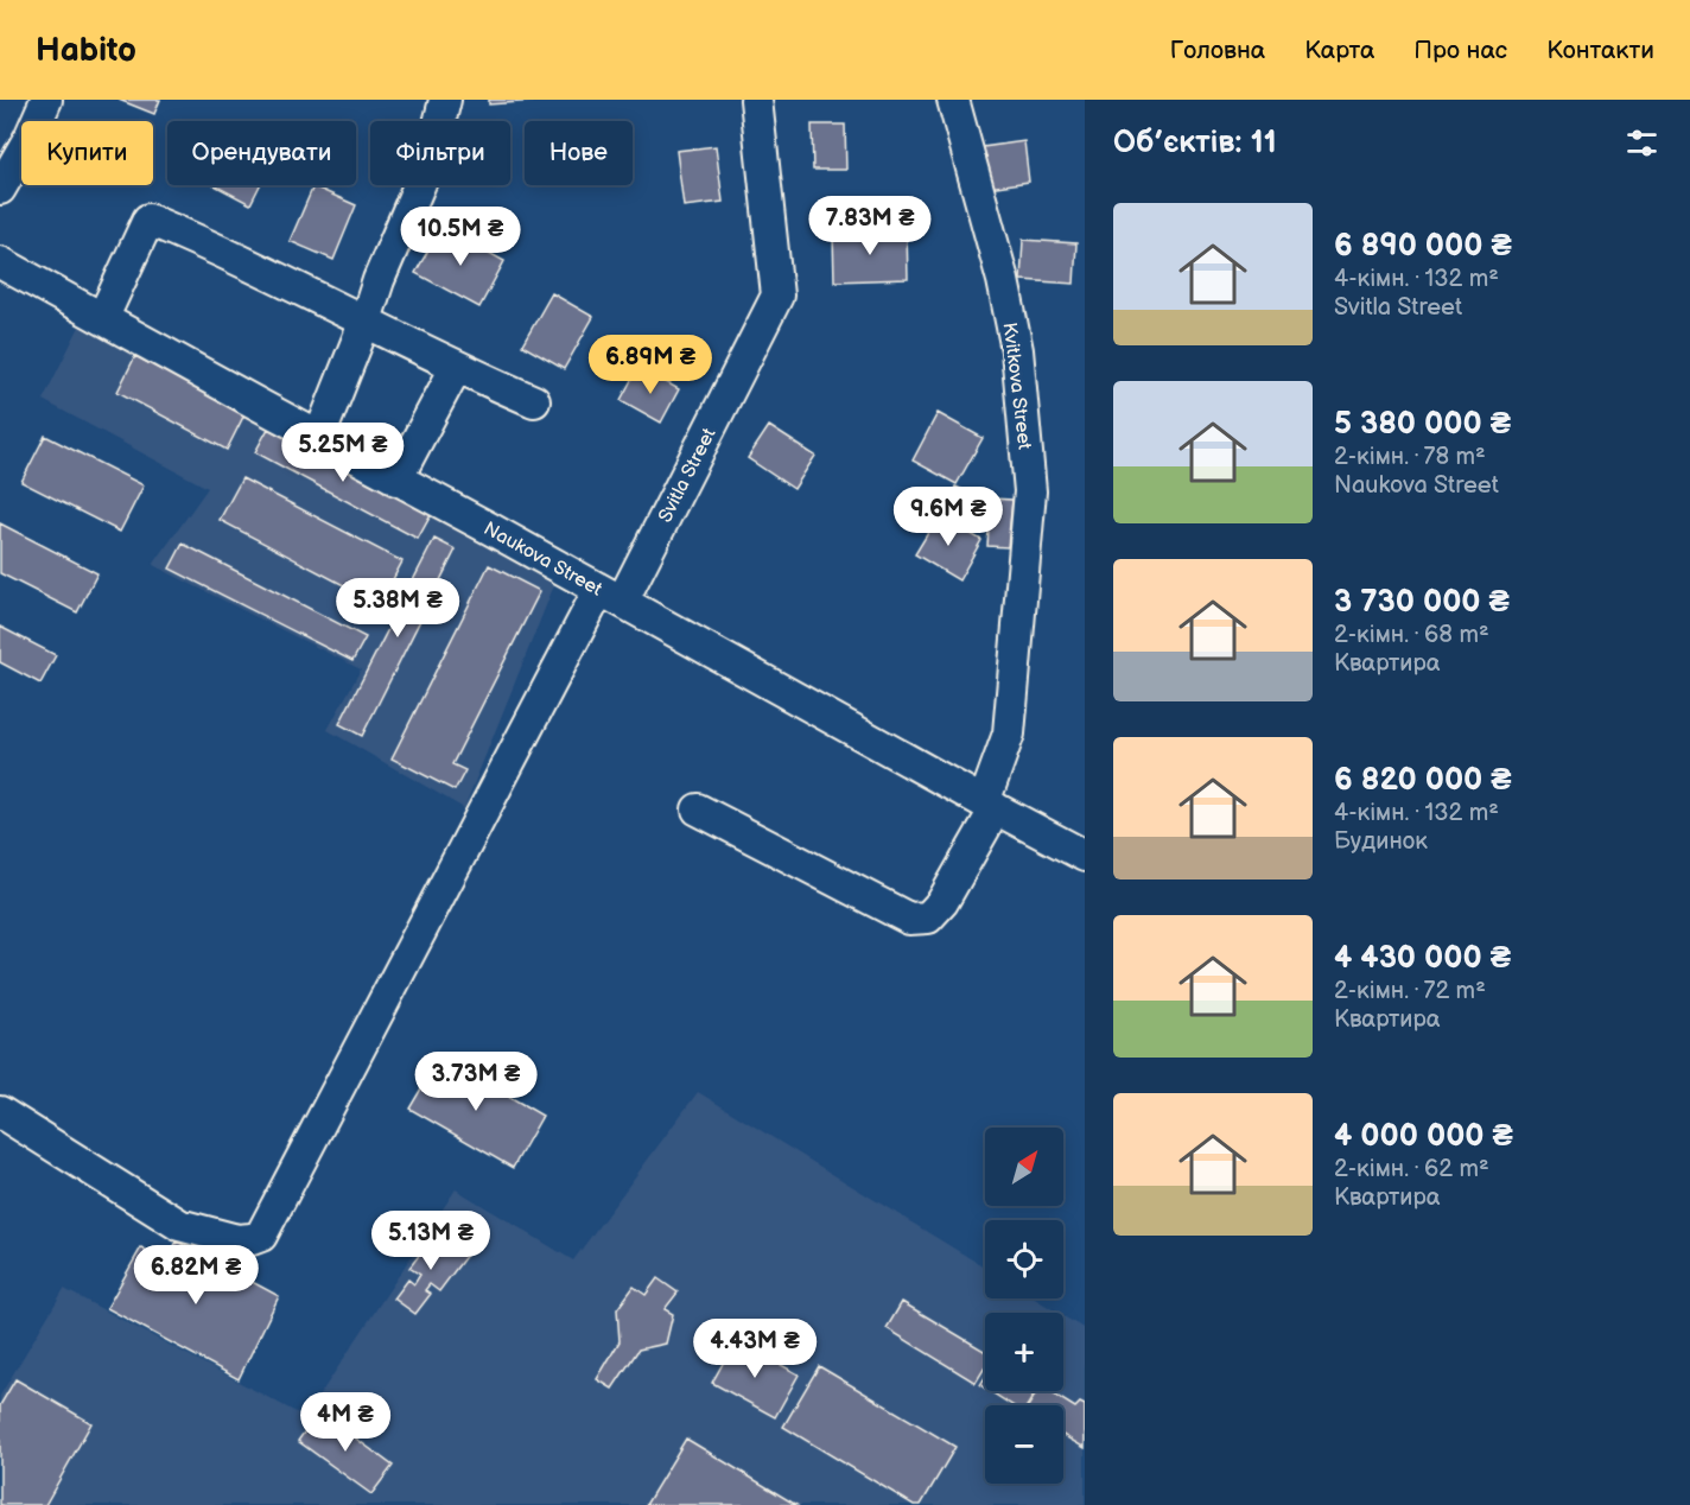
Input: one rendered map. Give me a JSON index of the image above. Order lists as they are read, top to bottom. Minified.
{"streets":{"street":["Kvitkova Street","Svitla Street","Naukova Street"]},"crossings":[["Kvitkova Street","Naukova Street"],["Svitla Street","Naukova Street"]],"north":"top right","page":{"header":"Habito","nav":["Головна","Карта","Про нас","Контакти"],"heading":"Об’єктів: 11","chip":["Купити","Орендувати","Фільтри","Нове"],"list":[{"name":"6 890 000 ₴","note":"4-кімн. · 132 m² · Svitla Street"},{"name":"5 380 000 ₴","note":"2-кімн. · 78 m² · Naukova Street"},{"name":"3 730 000 ₴","note":"2-кімн. · 68 m² · Квартира"},{"name":"6 820 000 ₴","note":"4-кімн. · 132 m² · Будинок"},{"name":"4 430 000 ₴","note":"2-кімн. · 72 m² · Квартира"},{"name":"4 000 000 ₴","note":"2-кімн. · 62 m² · Квартира"}],"price":["7.83M ₴","10.5M ₴","6.89M ₴","5.25M ₴","9.6M ₴","5.38M ₴","3.73M ₴","5.13M ₴","6.82M ₴","4.43M ₴","4M ₴"],"map_buttons":["+","−"]}}
